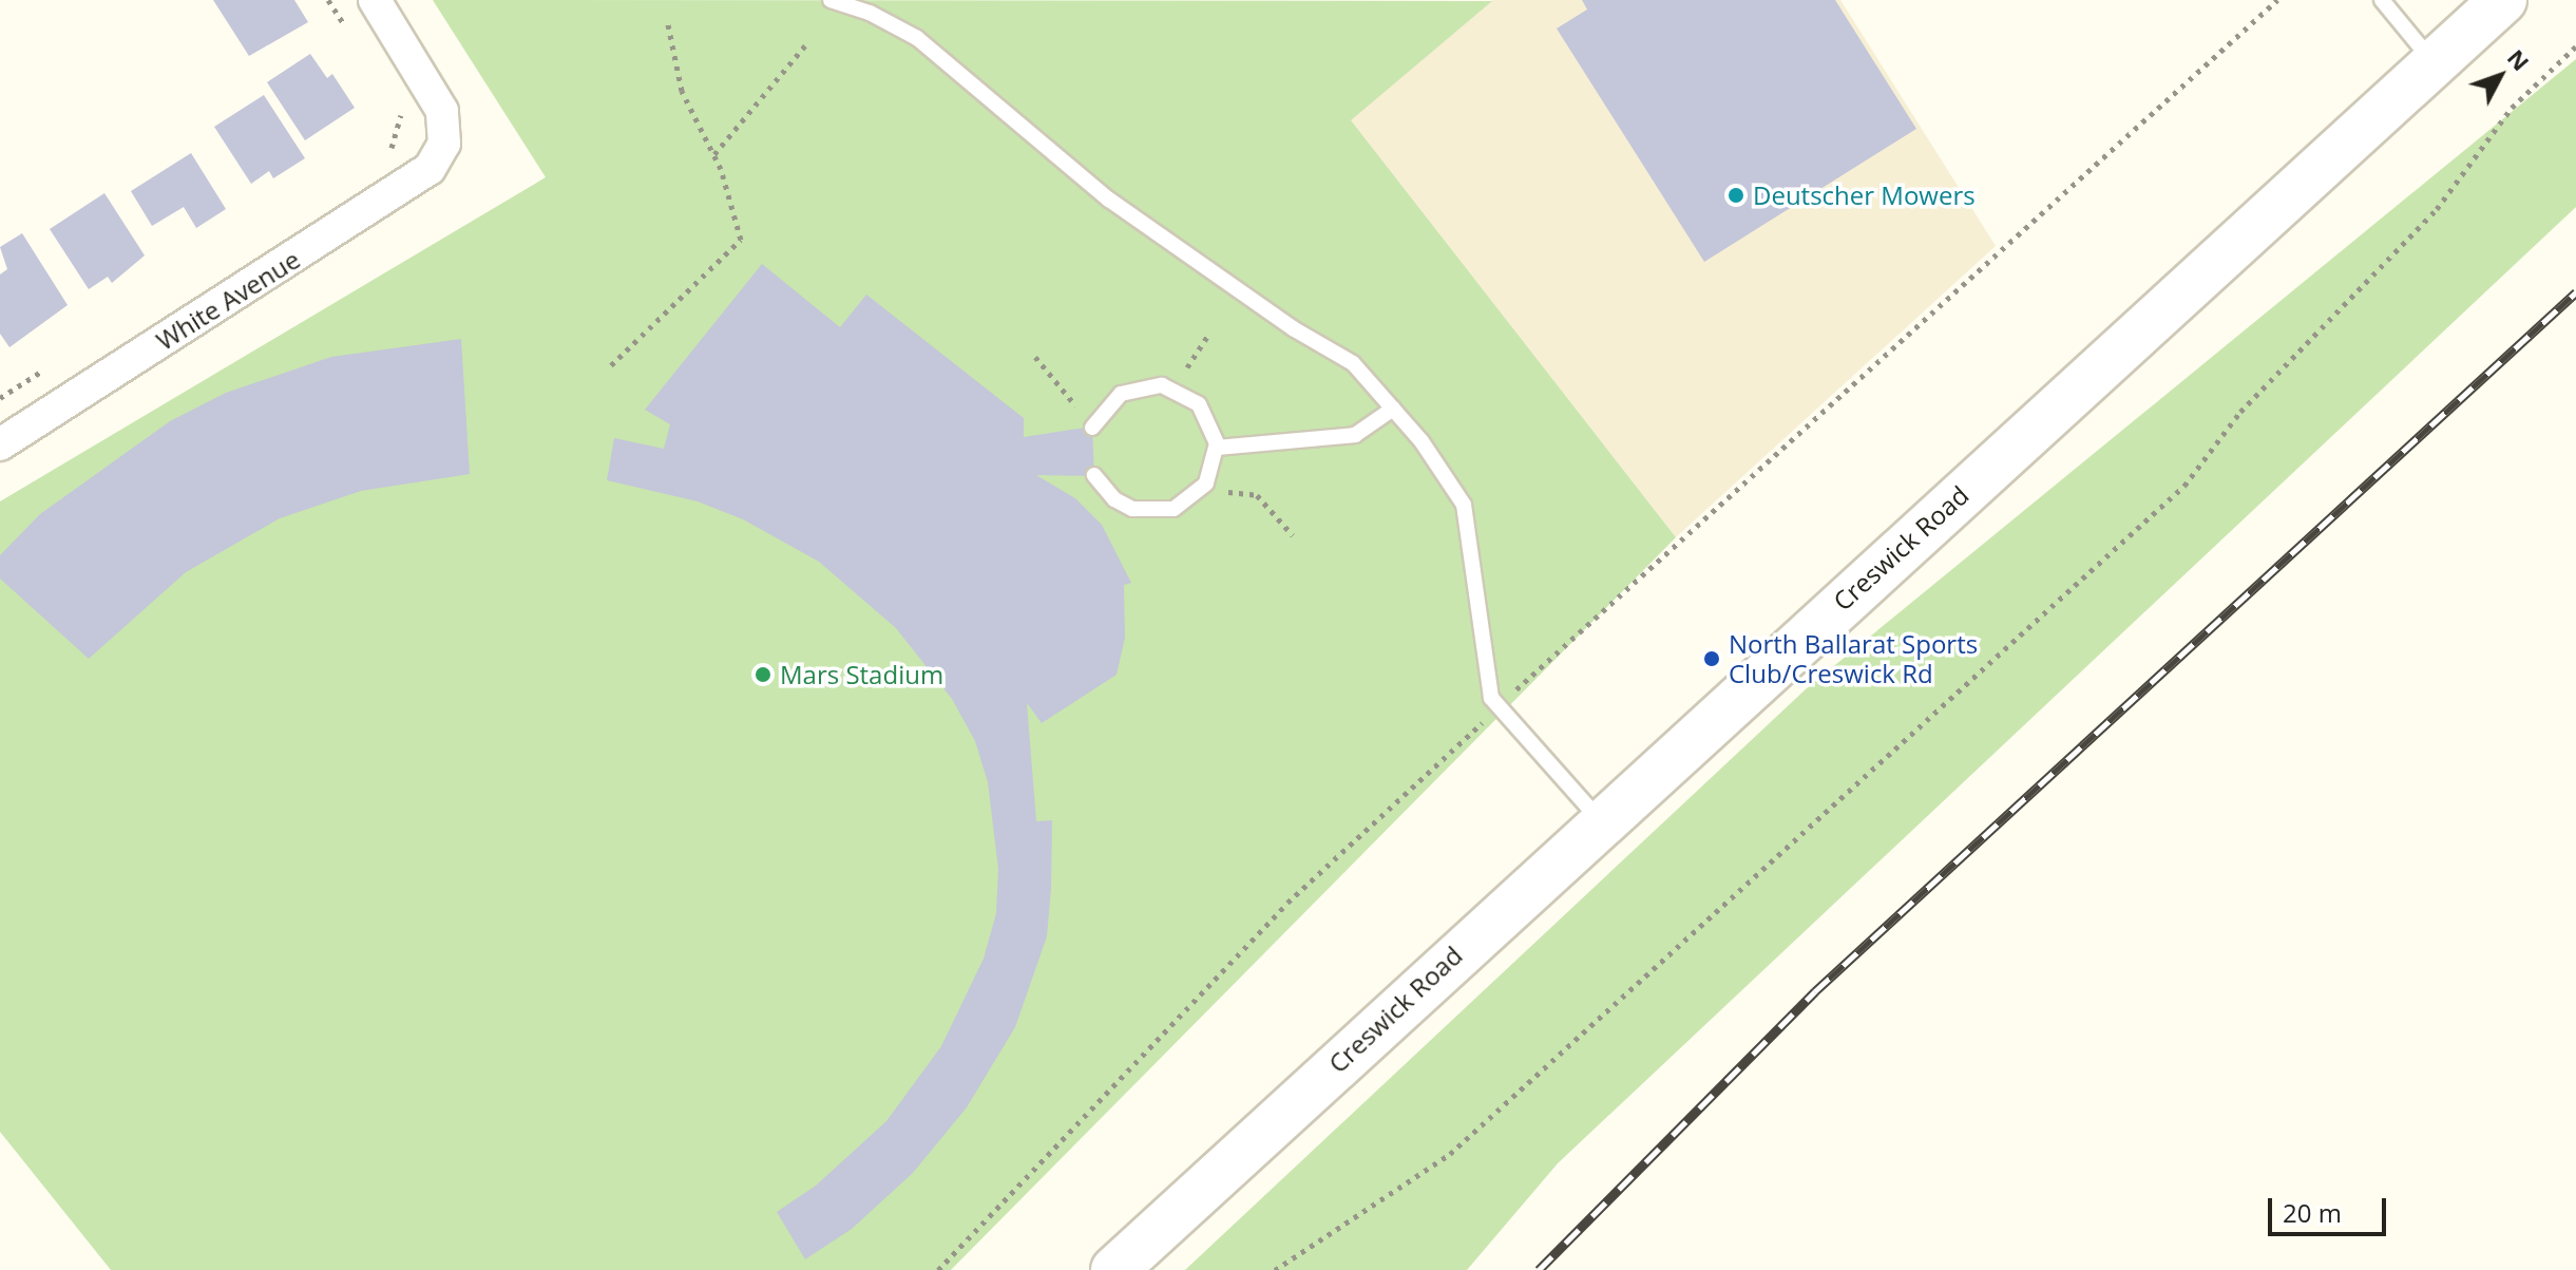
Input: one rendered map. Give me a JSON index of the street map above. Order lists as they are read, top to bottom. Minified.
{"streets":{"highway":["Creswick Road"],"street":["White Avenue"]},"places":["Deutscher Mowers","North Ballarat Sports Club/Creswick Rd","Mars Stadium"],"scale_bar":"20 m","north":"top right"}
